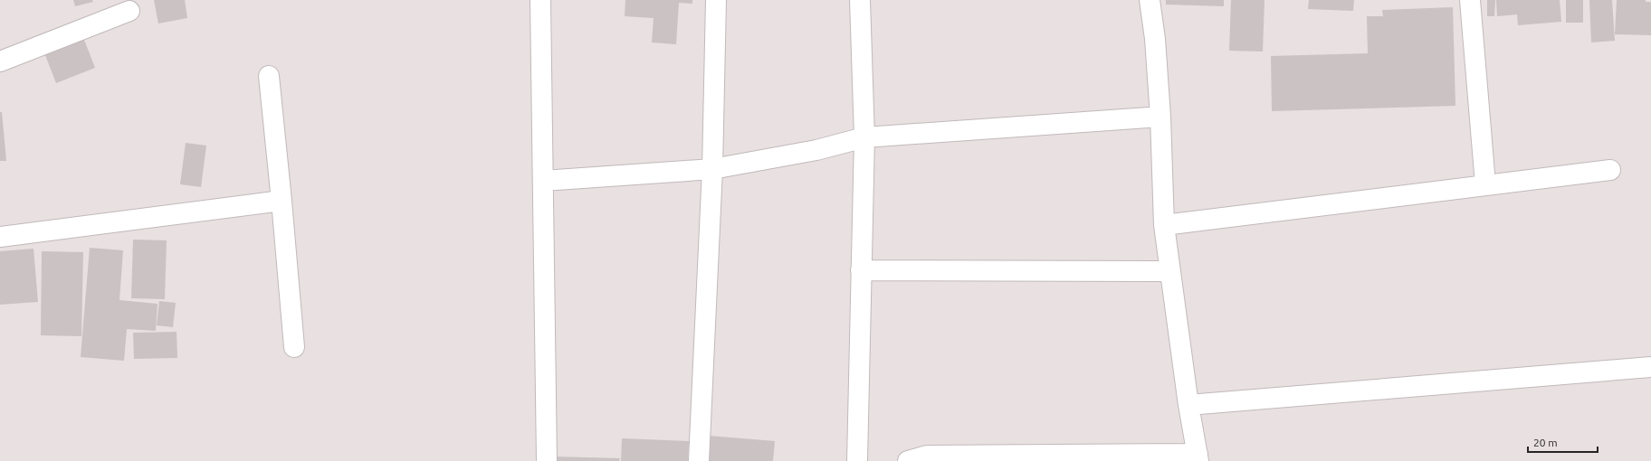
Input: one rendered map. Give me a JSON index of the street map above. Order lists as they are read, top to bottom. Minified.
{"scale_bar":"20 m"}
